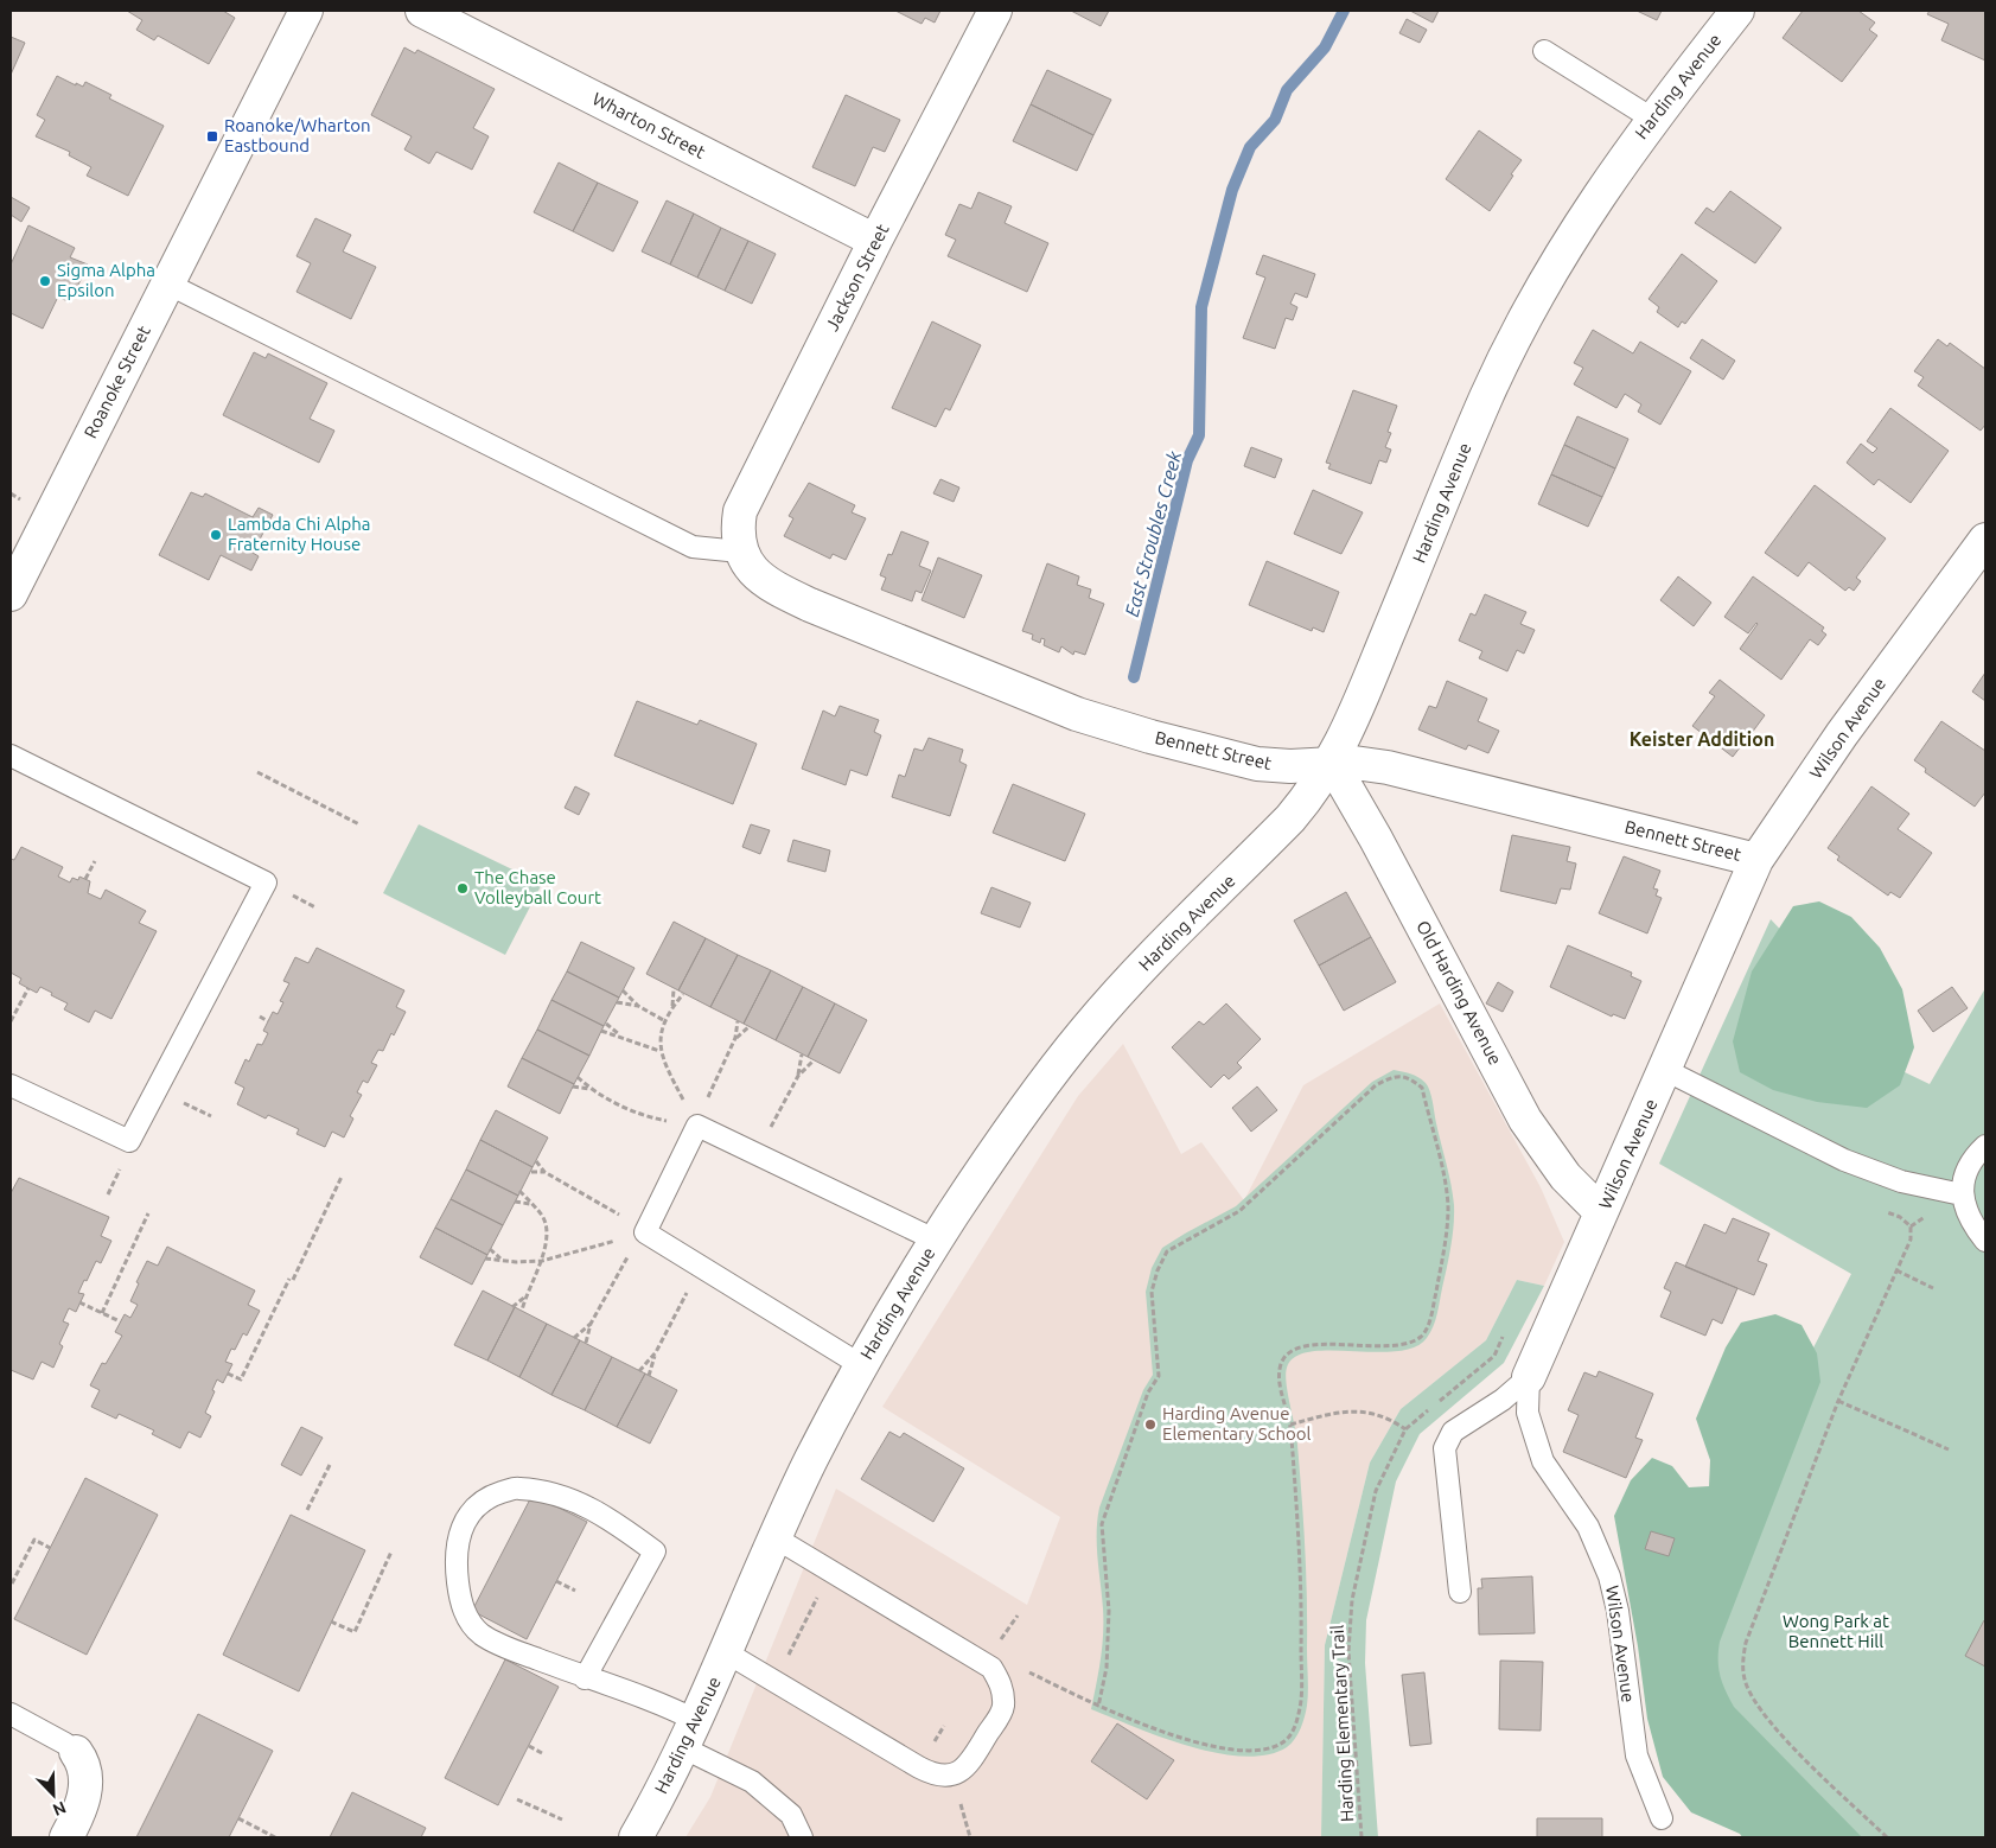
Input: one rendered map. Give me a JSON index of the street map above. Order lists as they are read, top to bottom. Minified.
{"streets":{"street":["Harding Avenue","Wharton Street","Jackson Street","Roanoke Street","Wilson Avenue","Bennett Street","Old Harding Avenue"],"path":["Harding Elementary Trail"]},"crossings":[["Harding Avenue","Bennett Street"],["Harding Avenue","Old Harding Avenue"],["Wharton Street","Jackson Street"],["Jackson Street","Bennett Street"],["Wilson Avenue","Bennett Street"],["Wilson Avenue","Old Harding Avenue"],["Bennett Street","Old Harding Avenue"]],"districts":["Keister Addition"],"water":["East Stroubles Creek"],"parks":["Wong Park at Bennett Hill"],"places":{"transit":["Roanoke/Wharton Eastbound"],"other":["Sigma Alpha Epsilon","Lambda Chi Alpha Fraternity House","The Chase Volleyball Court","Harding Avenue Elementary School"]},"north":"bottom right"}
